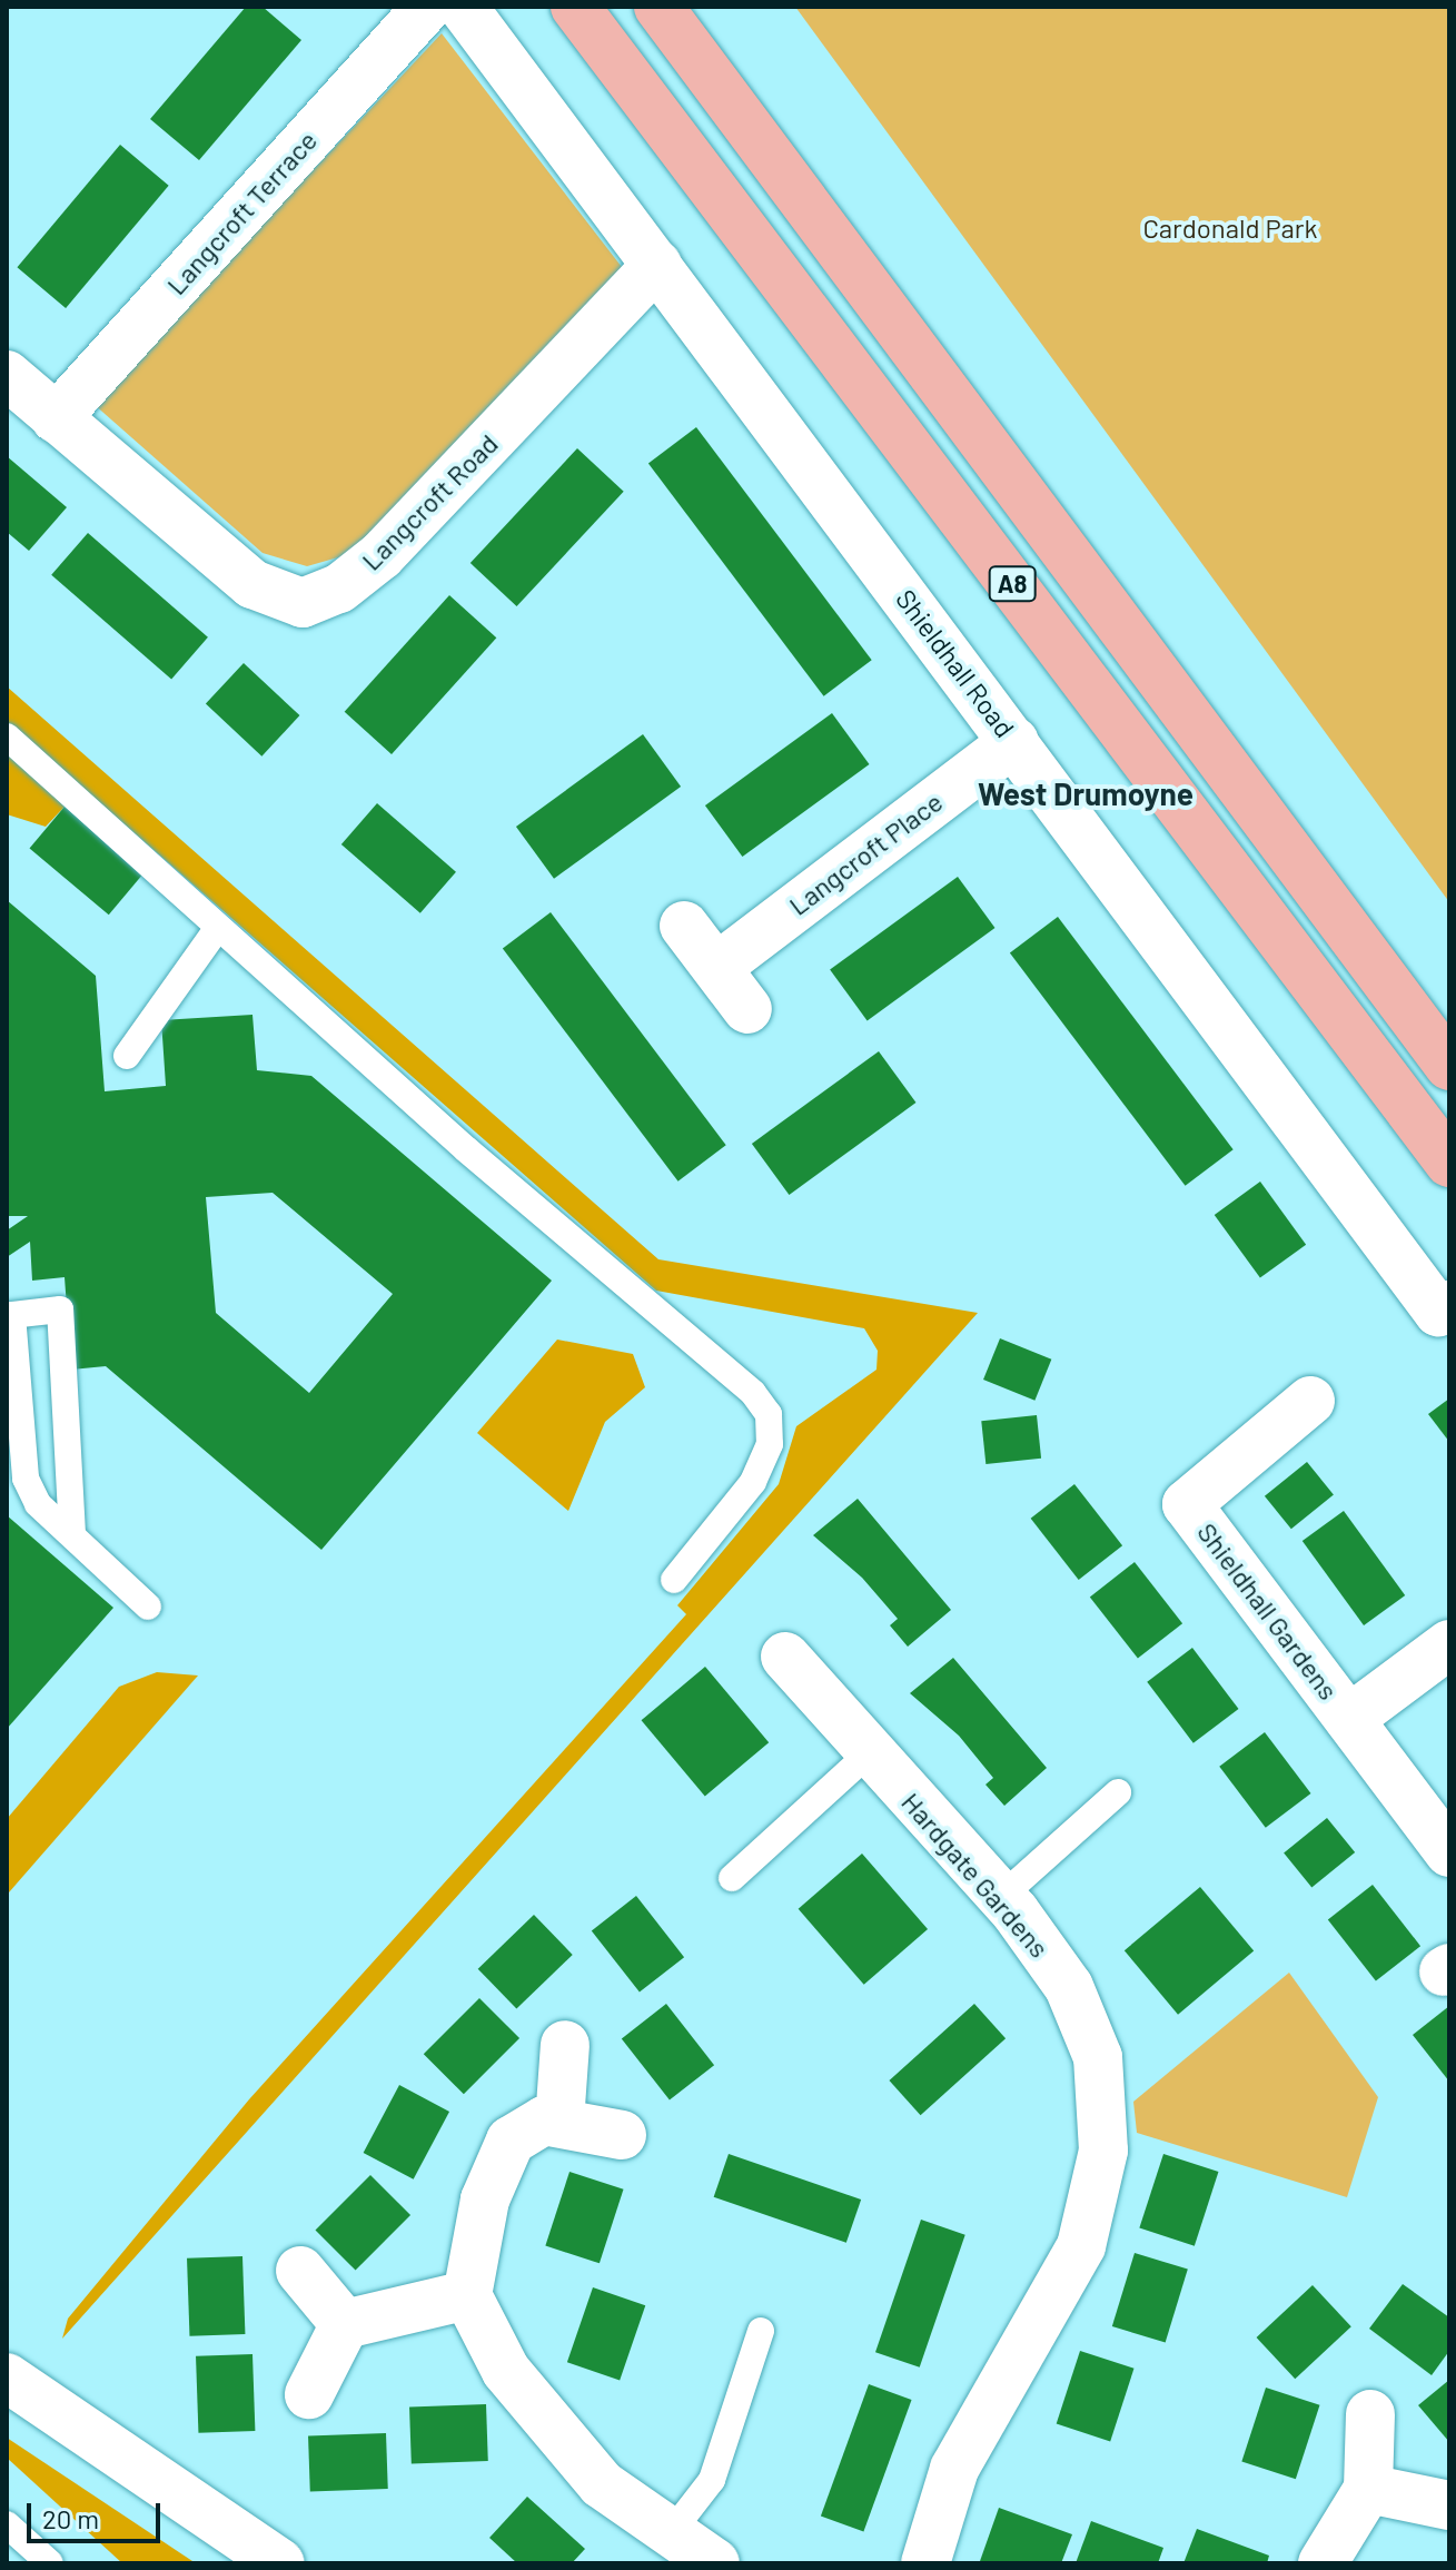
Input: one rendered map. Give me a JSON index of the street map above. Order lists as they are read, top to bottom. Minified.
{"streets":{"main road":["A8"],"street":["Langcroft Terrace","Langcroft Road","Shieldhall Road","Langcroft Place","Shieldhall Gardens","Hardgate Gardens"]},"crossings":[["Langcroft Terrace","Langcroft Road"],["Langcroft Road","Shieldhall Road"],["Shieldhall Road","Langcroft Place"]],"districts":["West Drumoyne"],"parks":["Cardonald Park"],"scale_bar":"20 m"}
